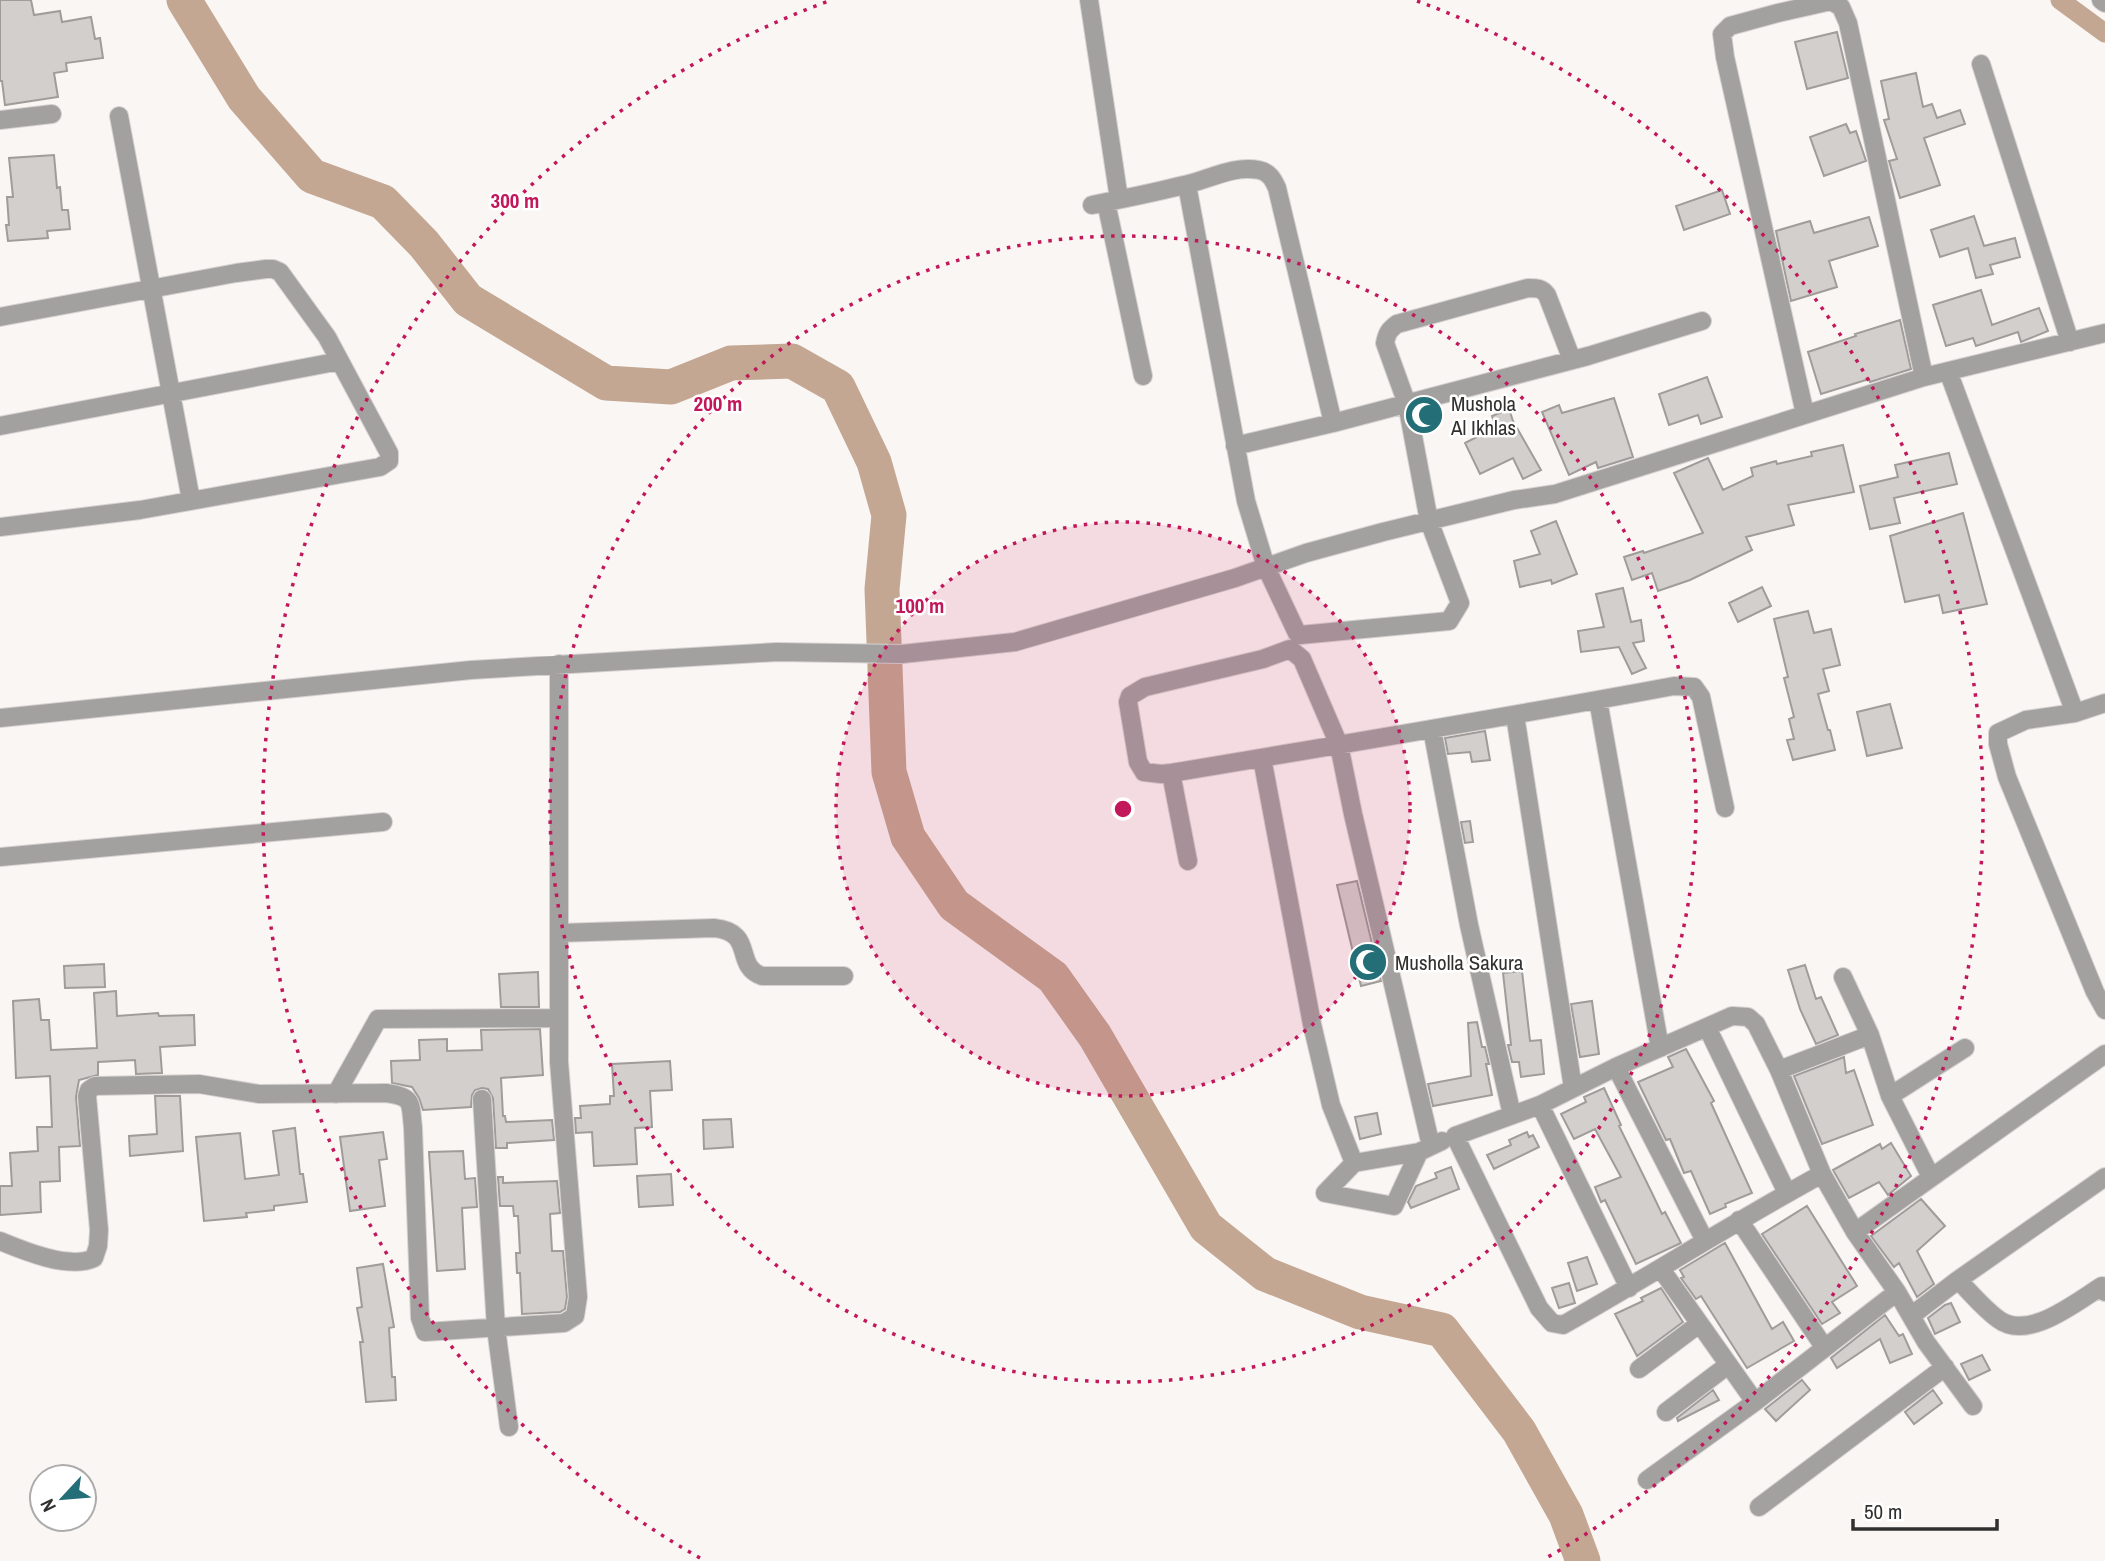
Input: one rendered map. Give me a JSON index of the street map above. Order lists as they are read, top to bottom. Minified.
{"places":{"mosque":["Mushola Al Ikhlas","Musholla Sakura"]},"scale_bar":"50 m","north":"bottom left","rings":["300 m","200 m","100 m"]}
